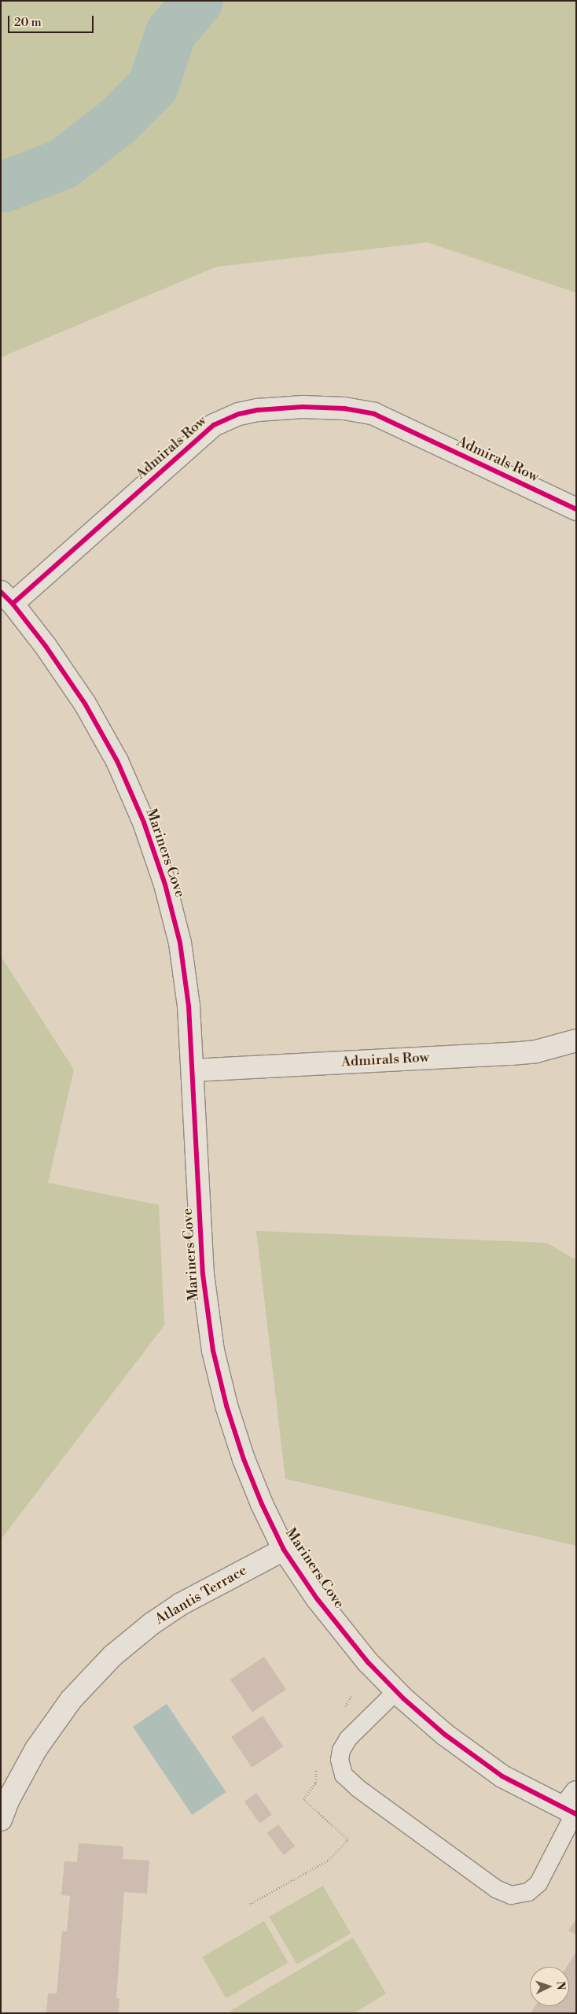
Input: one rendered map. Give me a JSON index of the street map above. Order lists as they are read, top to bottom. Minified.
{"streets":{"street":["Admirals Row","Mariners Cove","Atlantis Terrace"]},"crossings":[["Admirals Row","Mariners Cove"],["Mariners Cove","Atlantis Terrace"]],"scale_bar":"20 m","north":"right"}
